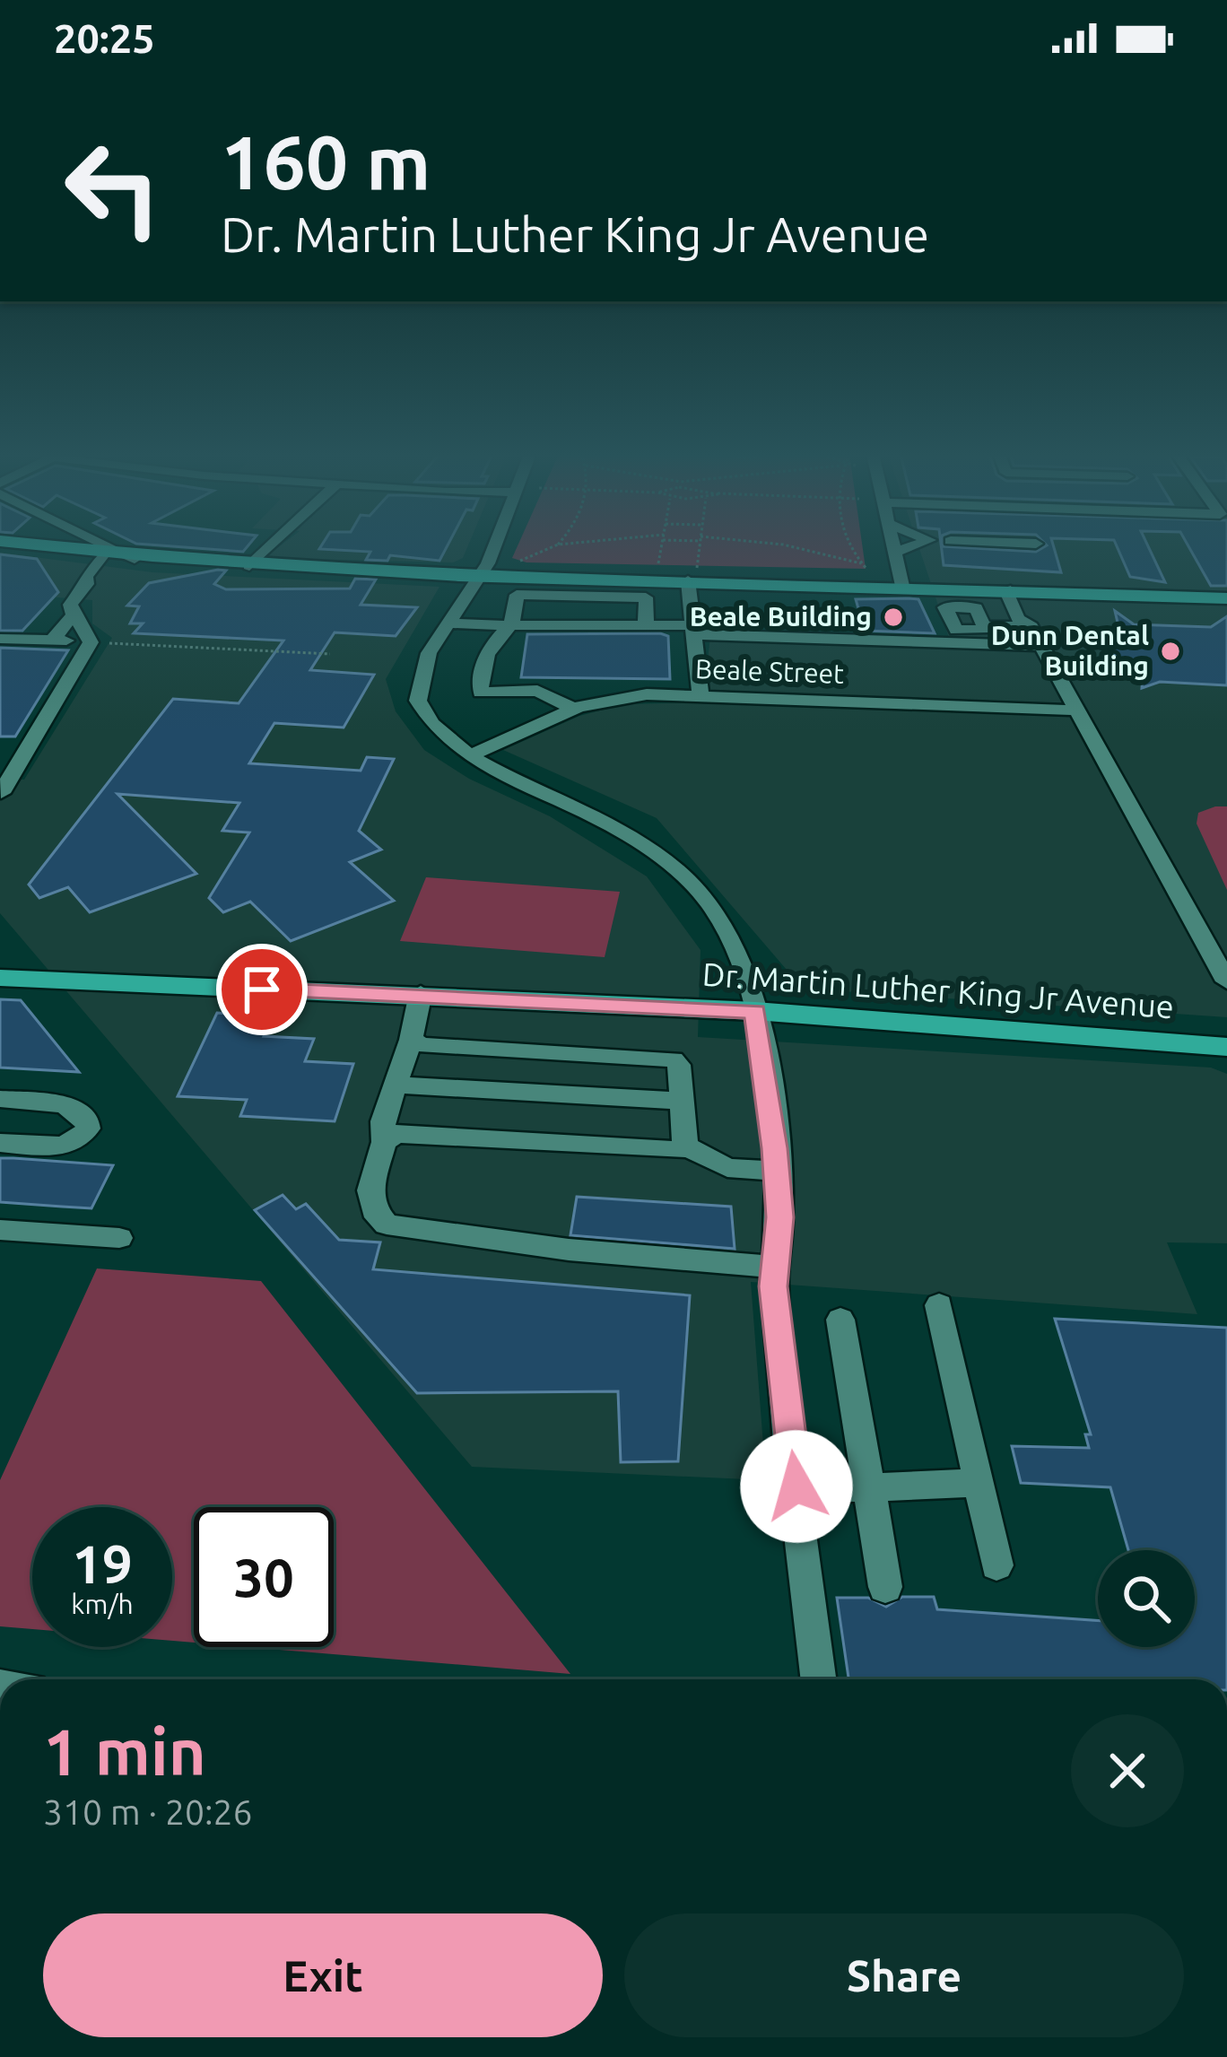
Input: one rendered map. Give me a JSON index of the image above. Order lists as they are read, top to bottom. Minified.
{"streets":{"main road":["Dr. Martin Luther King Jr Avenue"],"street":["Beale Street"]},"places":["Beale Building","Dunn Dental Building"],"page":{"status":"20:25","turn":["160 m","Dr. Martin Luther King Jr Avenue"],"speed":"19 km/h","limit":"30","heading":["1 min","310 m · 20:26"],"buttons":["Exit","Share"]}}
